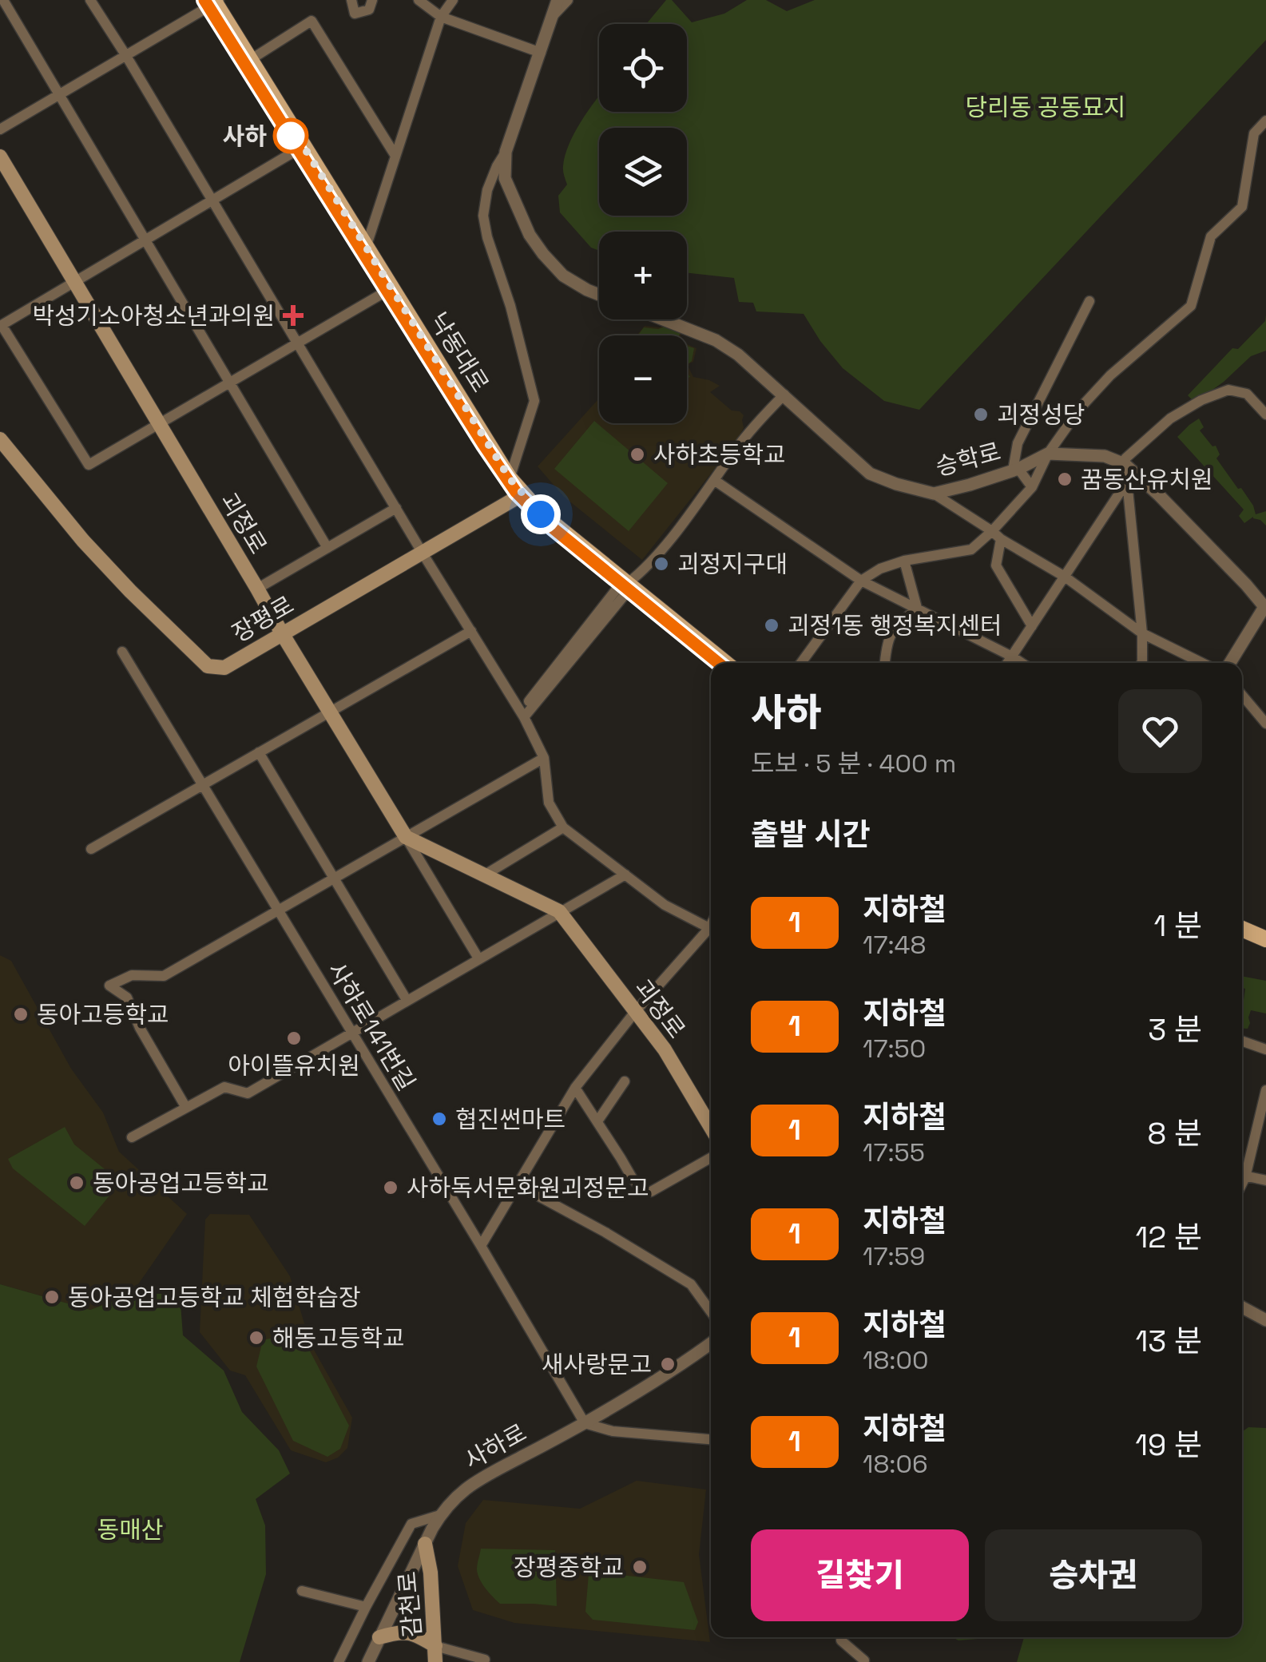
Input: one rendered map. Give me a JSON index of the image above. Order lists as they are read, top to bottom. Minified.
{"streets":{"main road":["낙동대로","괴정로","장평로","감천로"],"street":["승학로","사하로141번길","사하로"]},"crossings":[["낙동대로","장평로"],["괴정로","장평로"],["사하로141번길","사하로"],["사하로","감천로"]],"parks":["당리동 공동묘지","동매산"],"places":{"other":["사하","괴정성당","사하초등학교","꿈동산유치원","괴정지구대","괴정1동 행정복지센터","동아고등학교","아이뜰유치원","협진썬마트","동아공업고등학교","사하독서문화원괴정문고","동아공업고등학교 체험학습장","해동고등학교","새사랑문고","장평중학교"],"health":["박성기소아청소년과의원"]},"lines":["metro line 1"],"page":{"map_buttons":["+","−"],"heading":[["사하","도보 · 5 분 · 400 m"],"출발 시간"],"list":[{"mark":"1","name":"지하철","note":"17:48","value":"1 분"},{"mark":"1","name":"지하철","note":"17:50","value":"3 분"},{"mark":"1","name":"지하철","note":"17:55","value":"8 분"},{"mark":"1","name":"지하철","note":"17:59","value":"12 분"},{"mark":"1","name":"지하철","note":"18:00","value":"13 분"},{"mark":"1","name":"지하철","note":"18:06","value":"19 분"}],"buttons":["길찾기","승차권"]}}
